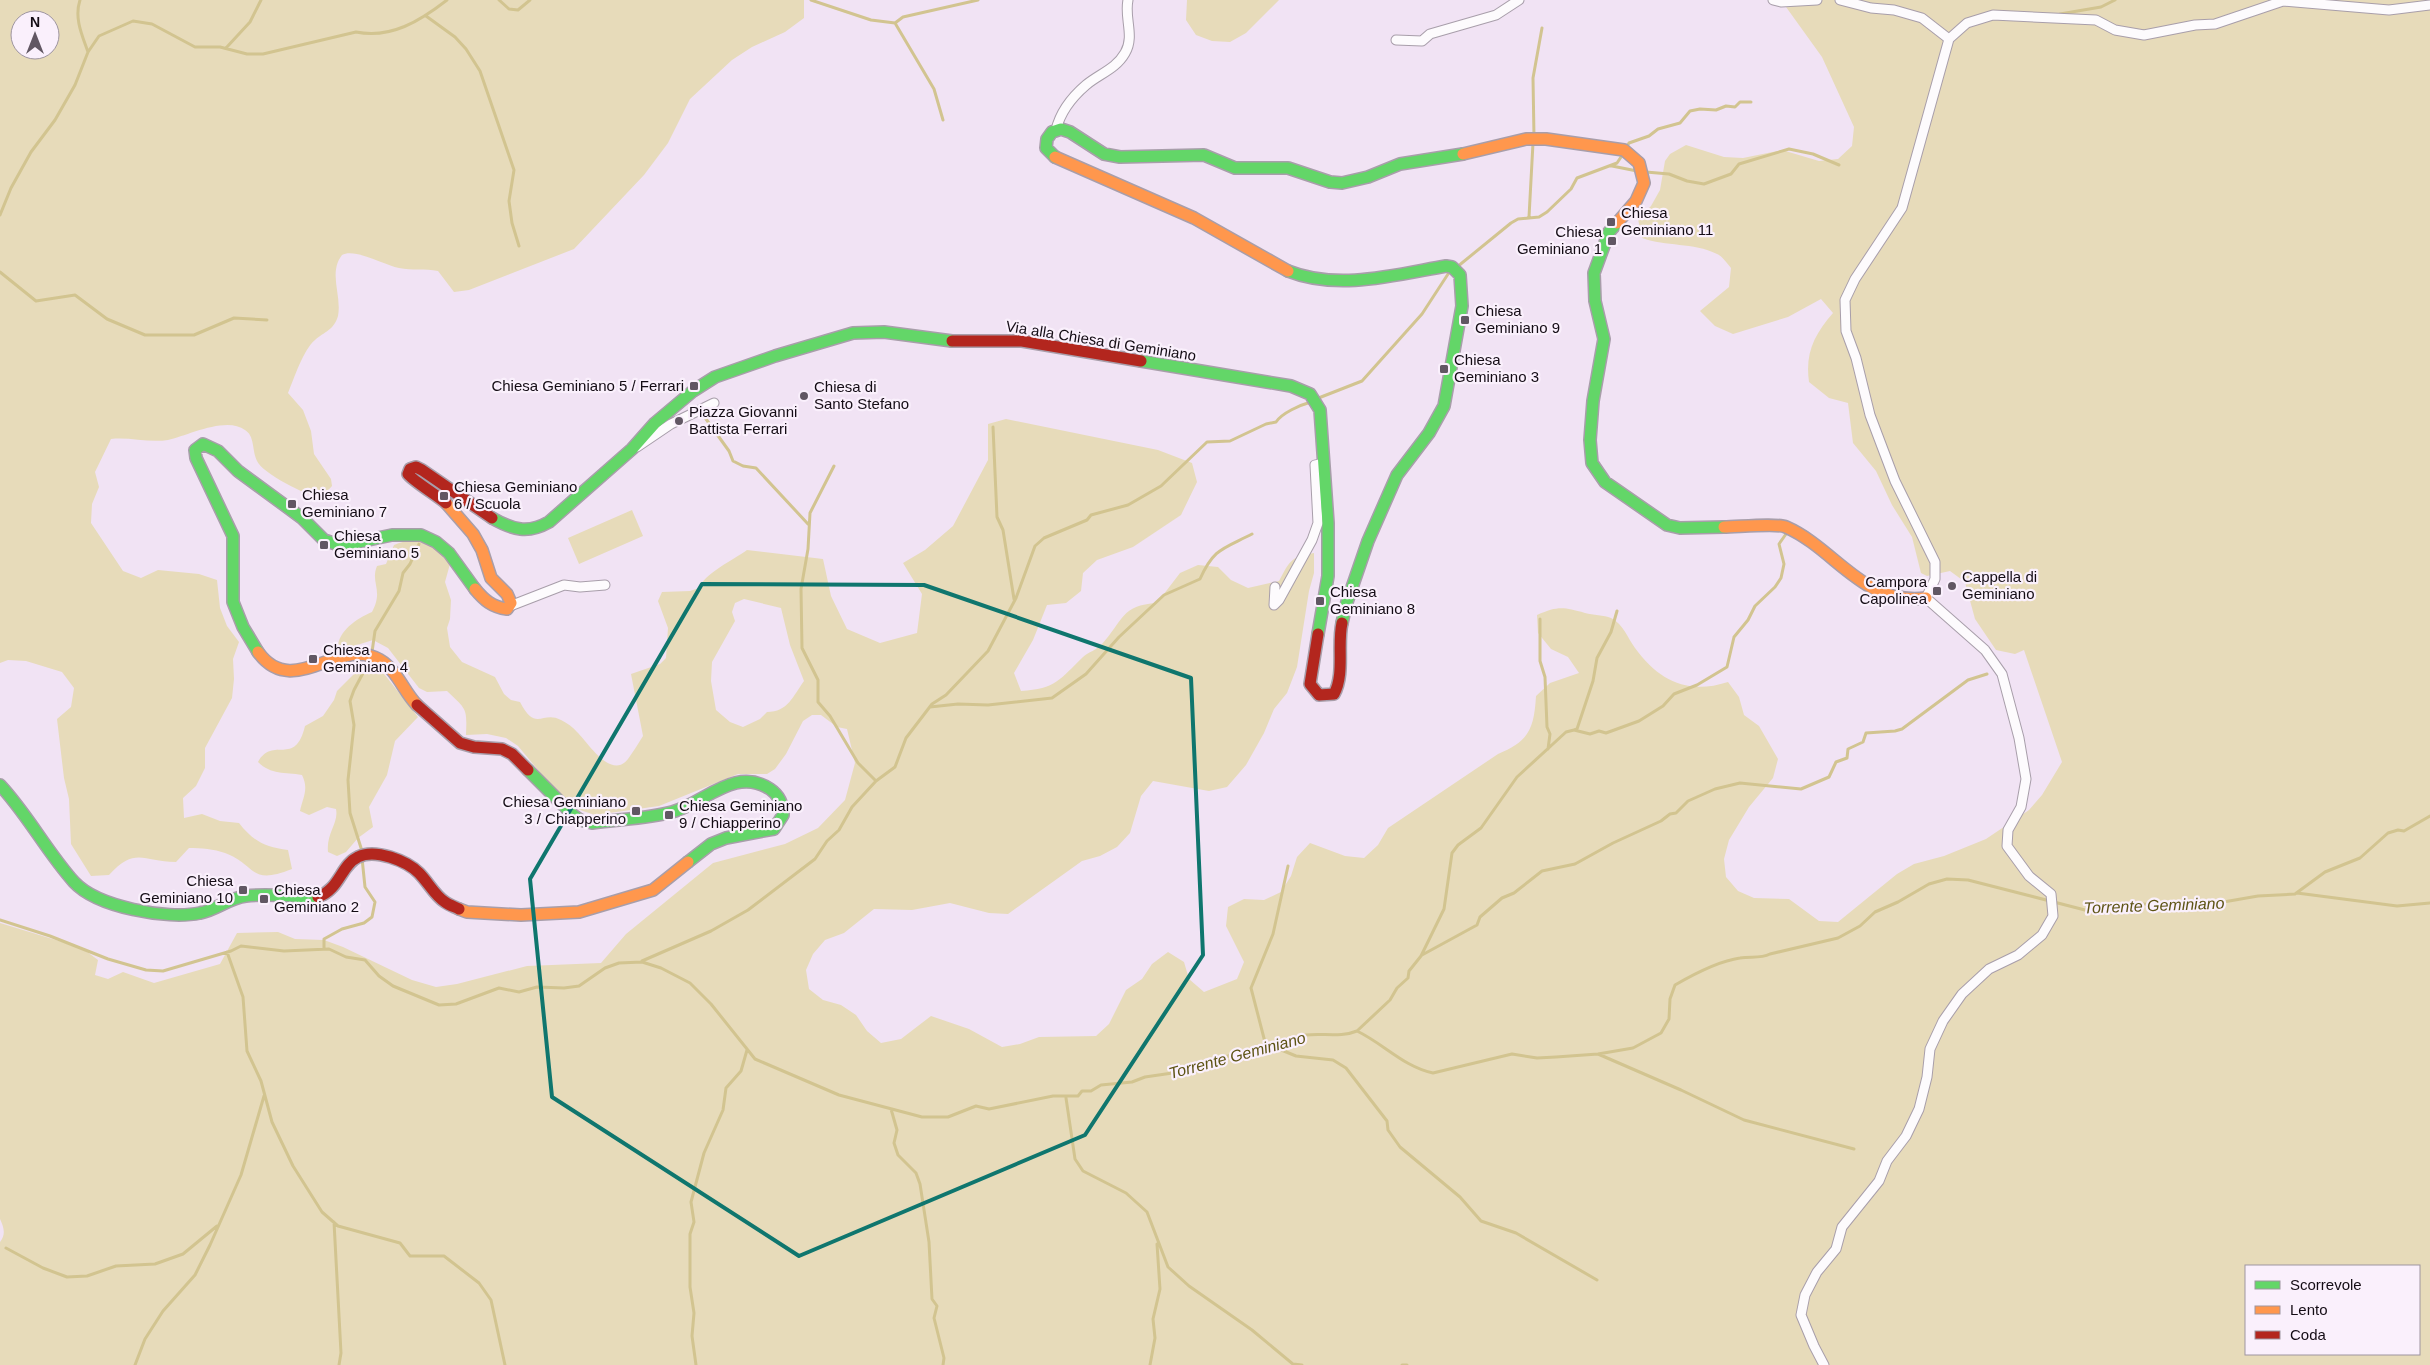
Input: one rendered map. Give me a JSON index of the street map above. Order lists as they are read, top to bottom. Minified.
{"streets":{"street":["Via alla Chiesa di Geminiano"]},"water":["Torrente Geminiano"],"places":{"transit":["Chiesa Geminiano 11","Chiesa Geminiano 1","Chiesa Geminiano 9","Chiesa Geminiano 3","Chiesa Geminiano 5 / Ferrari","Chiesa Geminiano 6 / Scuola","Chiesa Geminiano 7","Chiesa Geminiano 5","Campora Capolinea","Chiesa Geminiano 8","Chiesa Geminiano 4","Chiesa Geminiano 3 / Chiapperino","Chiesa Geminiano 9 / Chiapperino","Chiesa Geminiano 10","Chiesa Geminiano 2"],"other":["Chiesa di Santo Stefano","Piazza Giovanni Battista Ferrari","Cappella di Geminiano"]},"legend":["Scorrevole","Lento","Coda"],"north":"top"}
